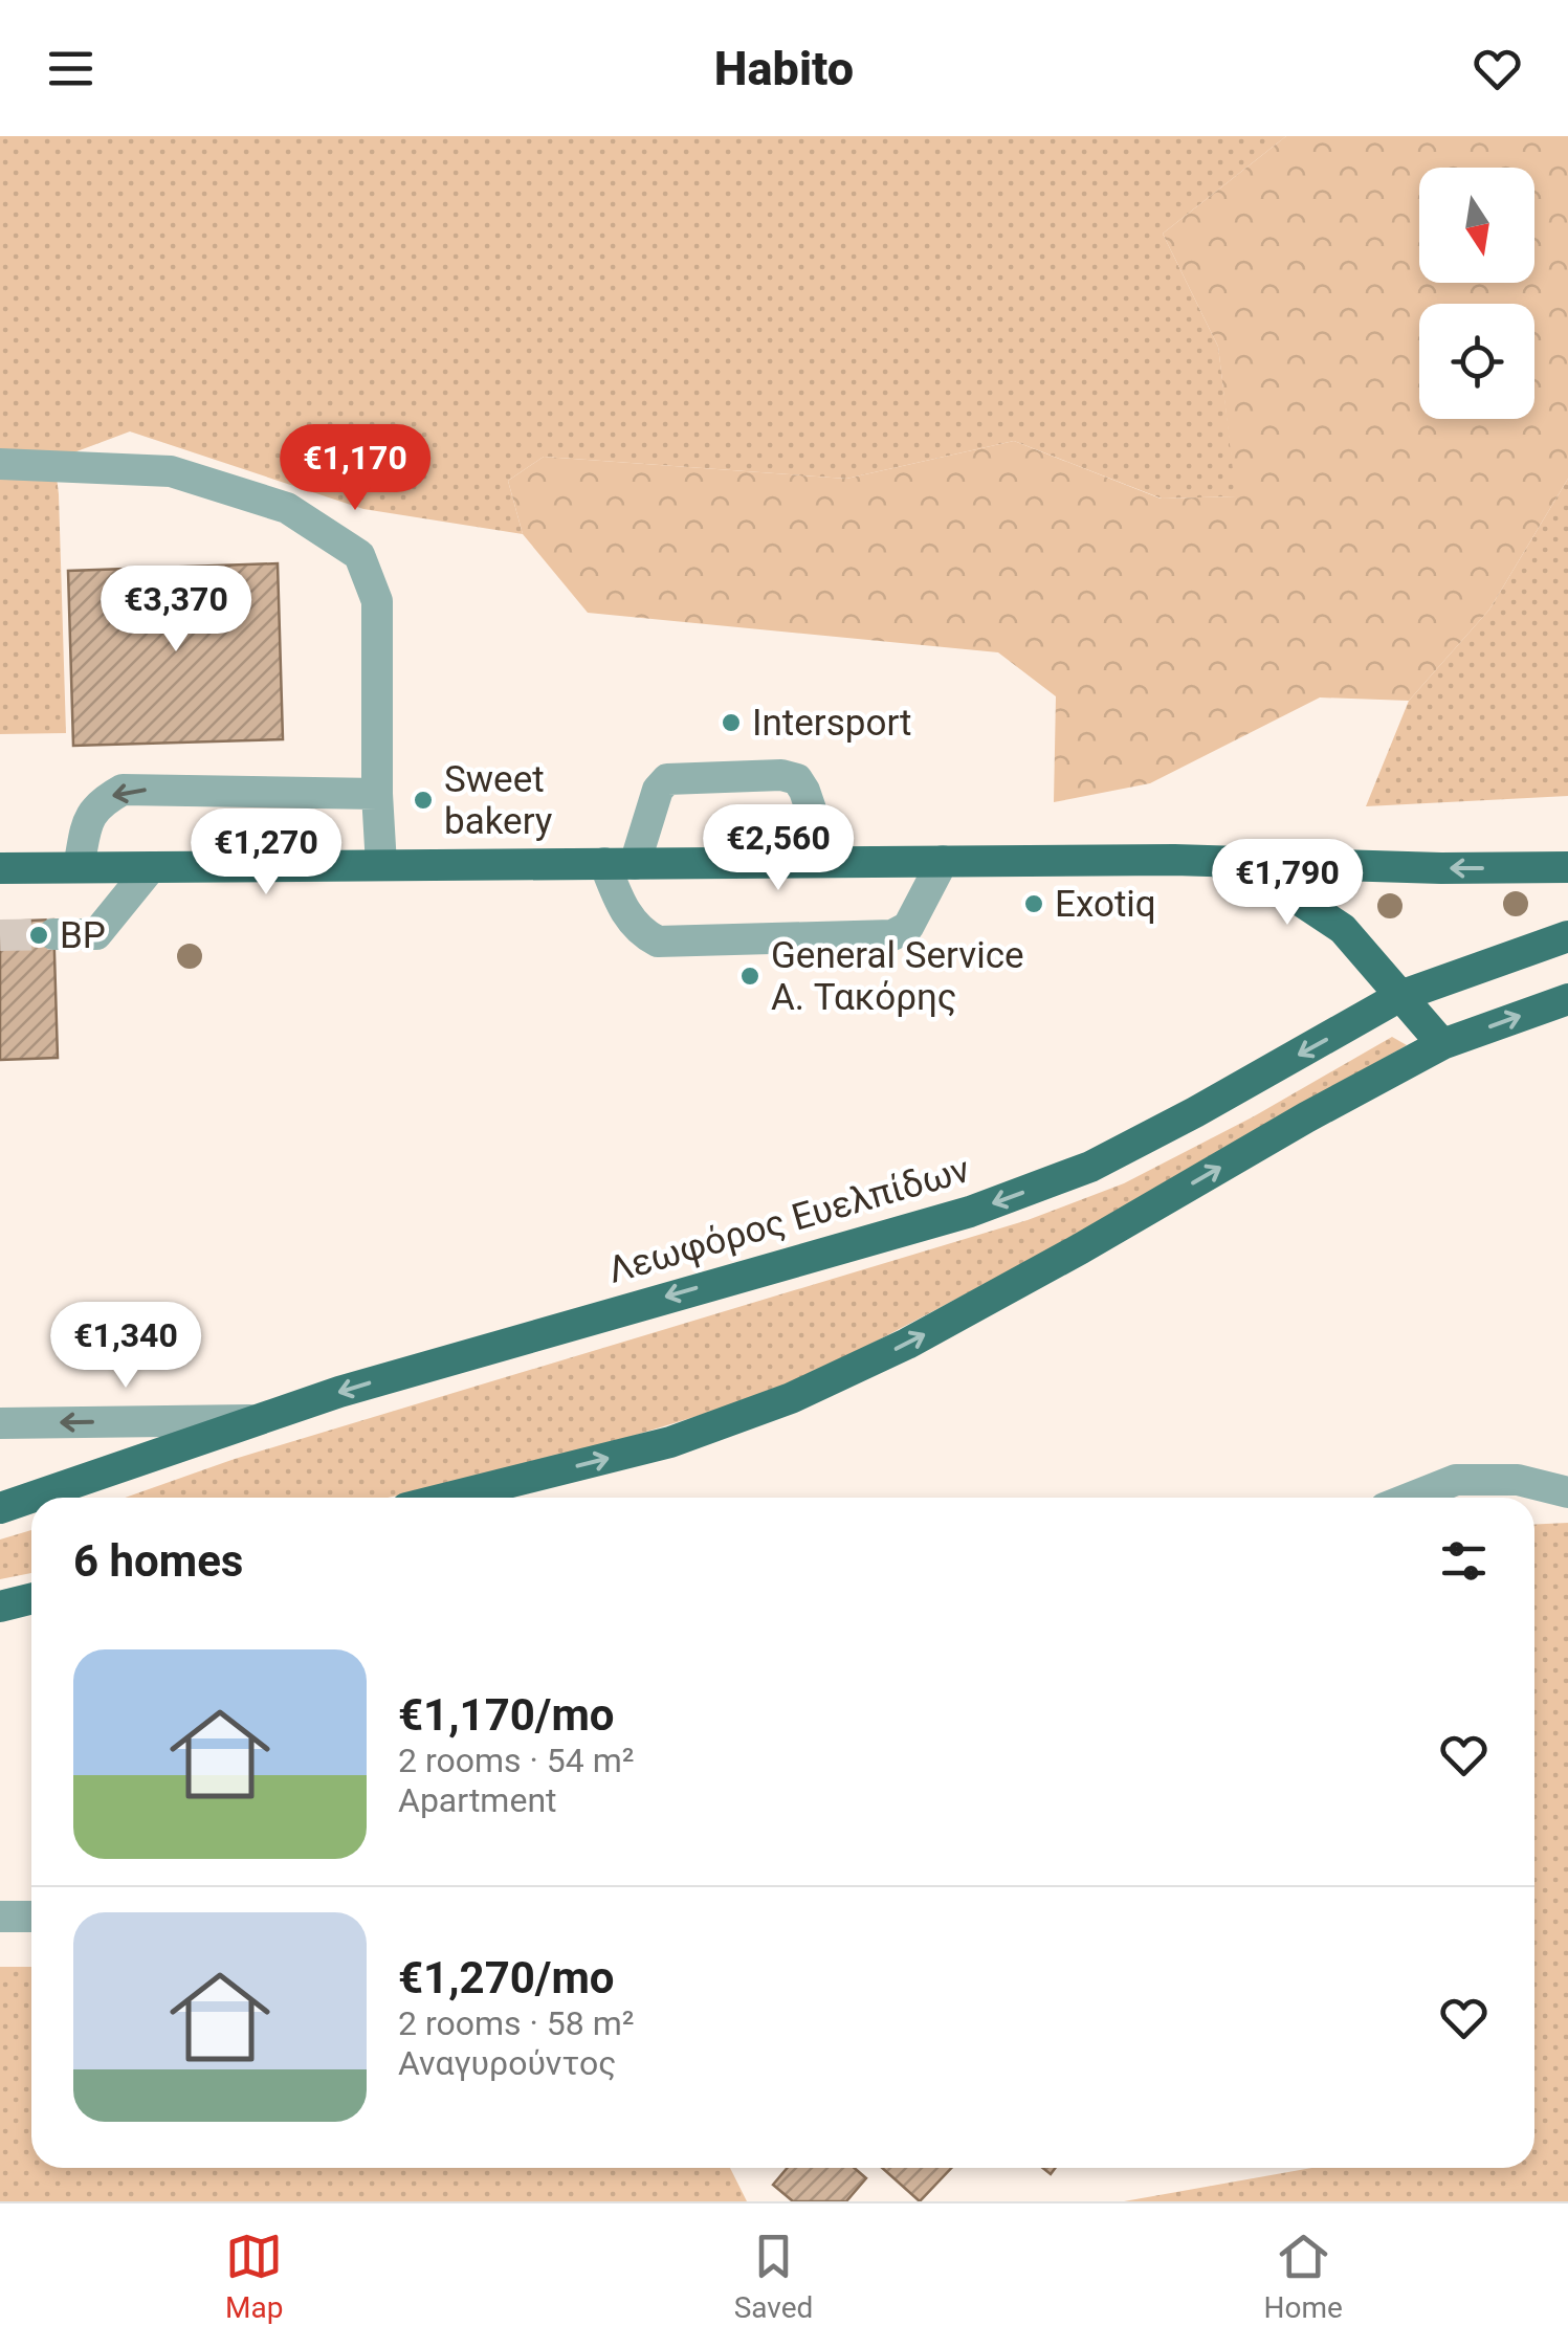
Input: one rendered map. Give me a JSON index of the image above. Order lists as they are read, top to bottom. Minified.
{"streets":{"main road":["Λεωφόρος Ευελπίδων"]},"places":["Intersport","Sweet bakery","Exotiq","BP","General Service Α. Τακόρης"],"north":"bottom","page":{"header":"Habito","price":["€1,170","€3,370","€2,560","€1,270","€1,790","€1,340"],"heading":"6 homes","list":[{"name":"€1,170/mo","note":"2 rooms · 54 m² · Apartment"},{"name":"€1,270/mo","note":"2 rooms · 58 m² · Αναγυρούντος"}],"tabs":["Map","Saved","Home"]}}
